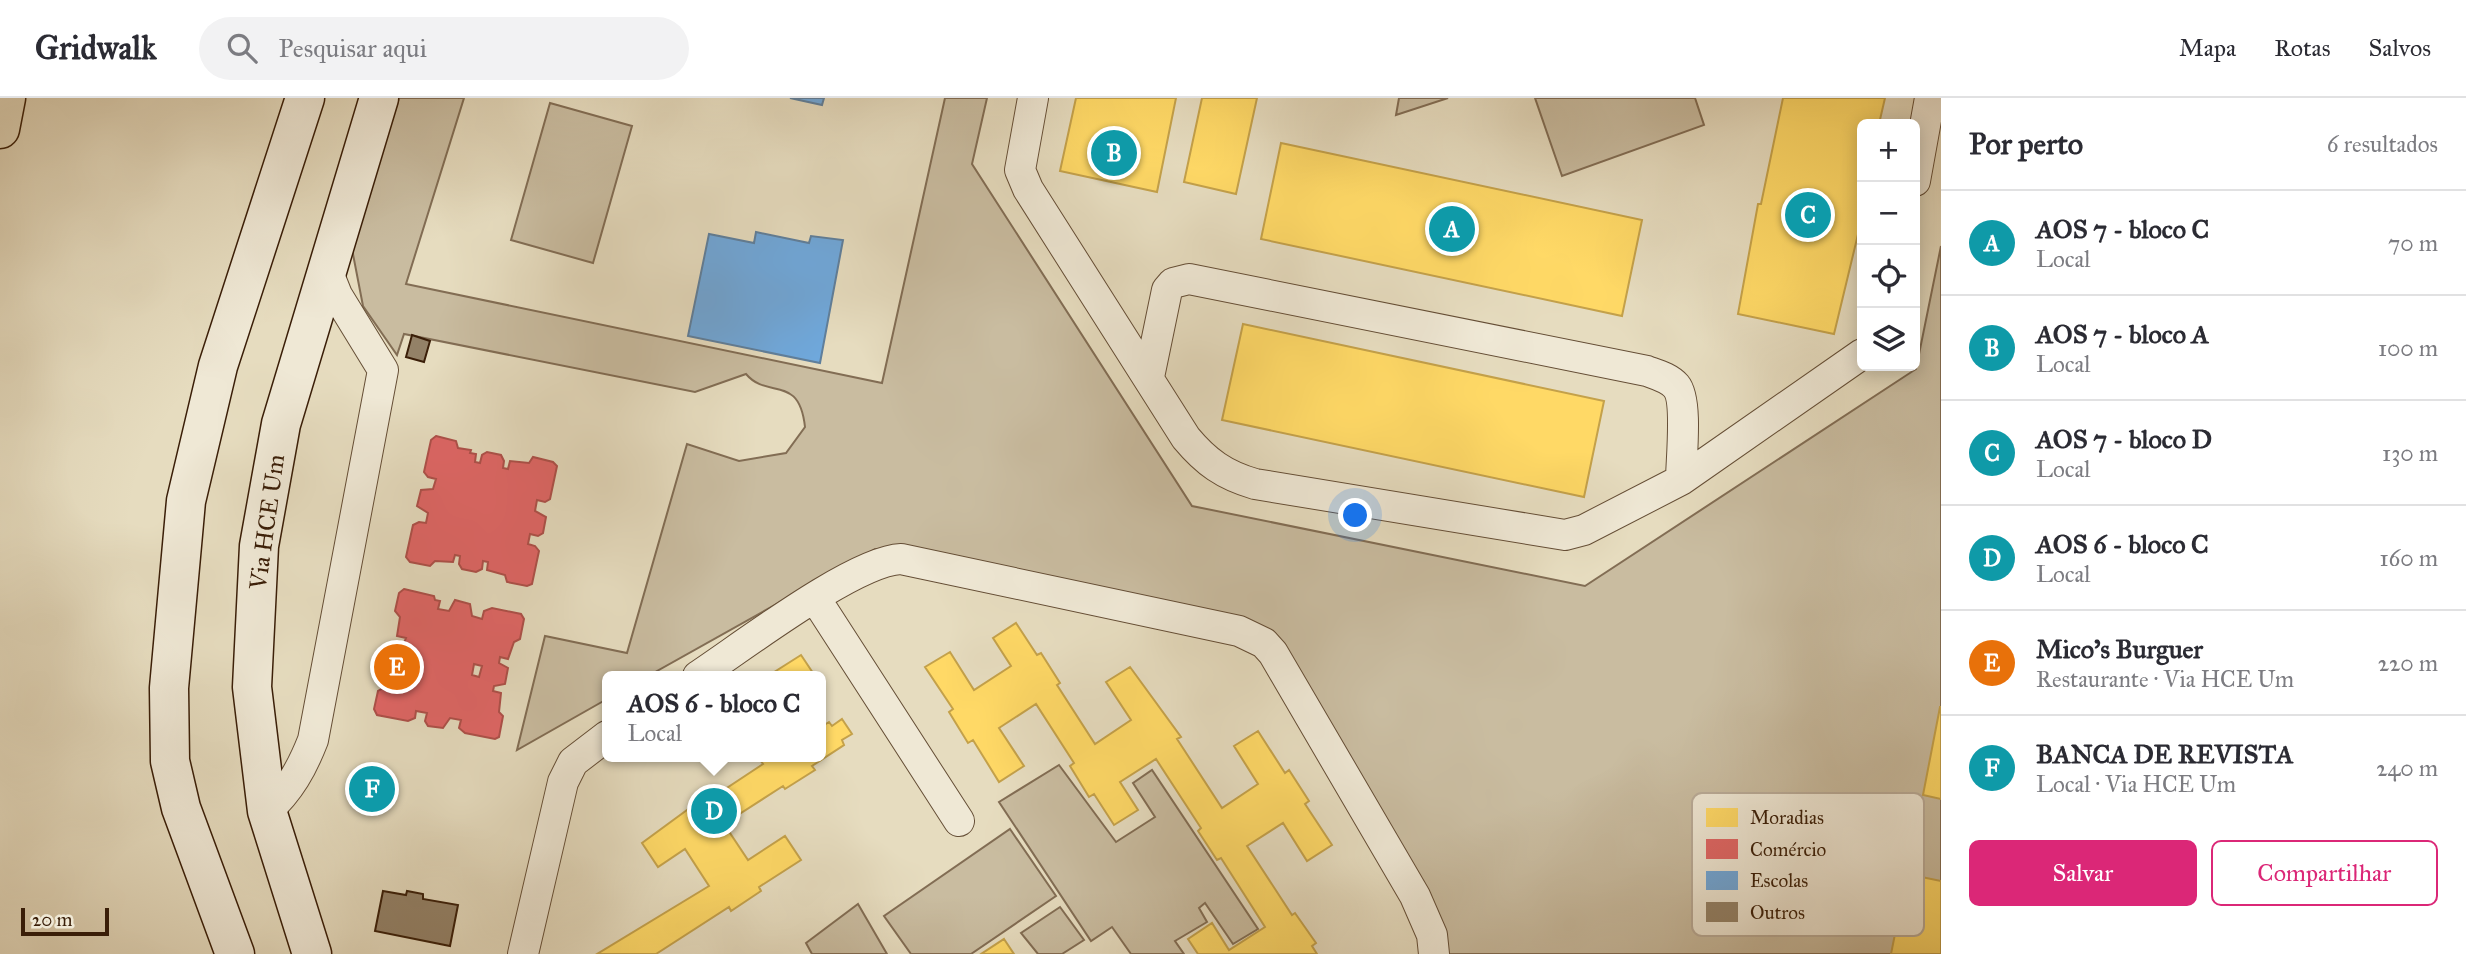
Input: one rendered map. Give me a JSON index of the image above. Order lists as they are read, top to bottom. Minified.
{"streets":{"main road":["Via HCE Um"]},"legend":["Moradias","Comércio","Escolas","Outros"],"scale_bar":"20 m","page":{"header":"Gridwalk","search":"Pesquisar aqui","nav":["Mapa","Rotas","Salvos"],"heading":["Por perto","6 resultados"],"map_buttons":["+","−"],"pins":["B","C","A","E","F","D"],"list":[{"mark":"A","name":"AOS 7 - bloco C","note":"Local","value":"70 m"},{"mark":"B","name":"AOS 7 - bloco A","note":"Local","value":"100 m"},{"mark":"C","name":"AOS 7 - bloco D","note":"Local","value":"130 m"},{"mark":"D","name":"AOS 6 - bloco C","note":"Local","value":"160 m"},{"mark":"E","name":"Mico's Burguer","note":"Restaurante · Via HCE Um","value":"220 m"},{"mark":"F","name":"BANCA DE REVISTA","note":"Local · Via HCE Um","value":"240 m"}],"popup":["AOS 6 - bloco C","Local"],"buttons":["Salvar","Compartilhar"],"scale":"20 m"}}
